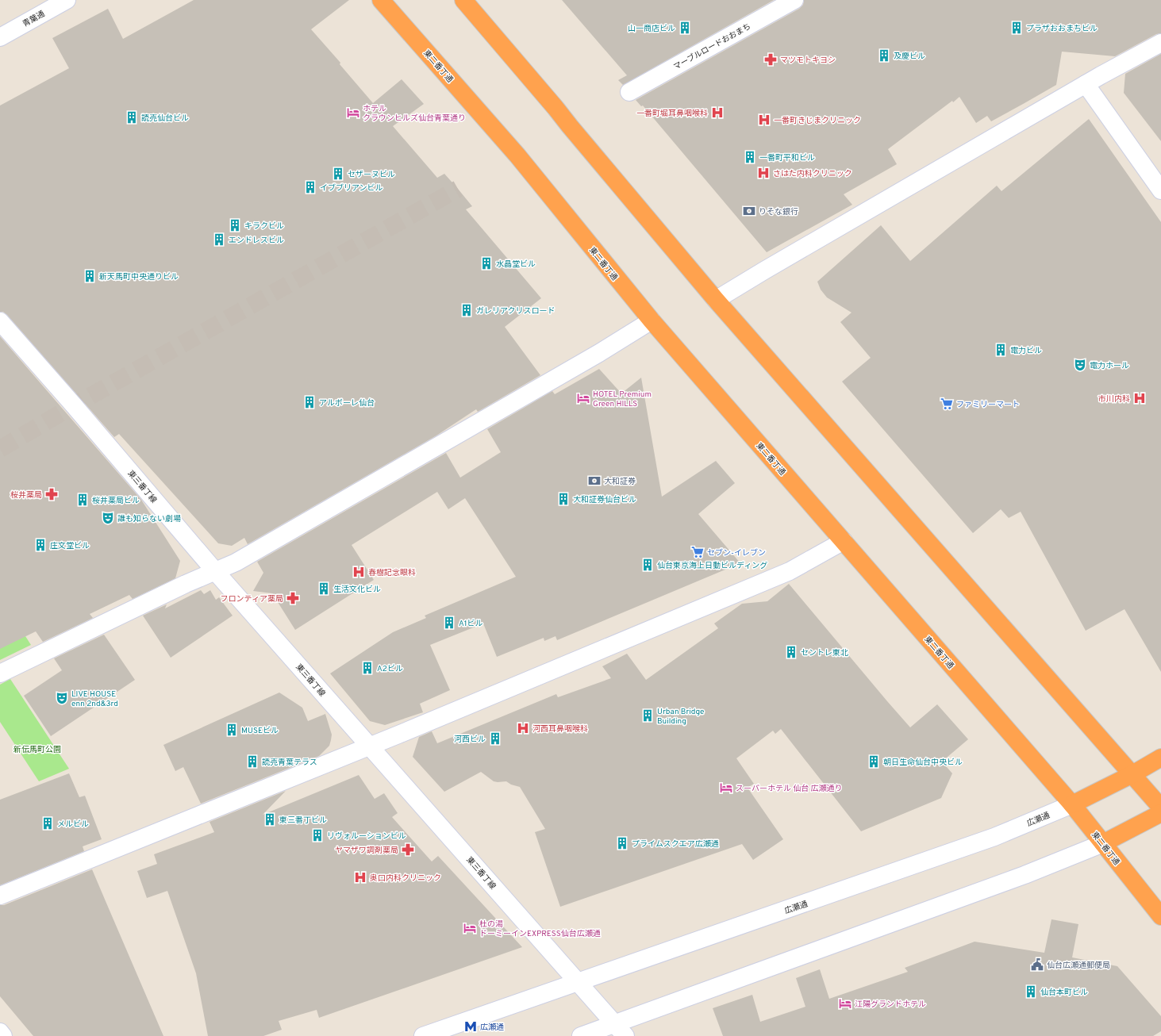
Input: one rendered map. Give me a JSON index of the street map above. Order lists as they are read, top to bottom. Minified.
{"streets":{"highway":["東二番丁通","広瀬通"],"street":["青葉通","マーブルロードおおまち","東三番丁線"]},"crossings":[["東二番丁通","広瀬通"],["東三番丁線","広瀬通"]],"parks":["新伝馬町公園"],"places":{"building":["山一商店ビル","プラザおおまちビル","及慶ビル","読売仙台ビル","一番町平和ビル","セザーヌビル","イブブリアンビル","キラクビル","エンドレスビル","水晶堂ビル","新天馬町中央通りビル","ガレリアクリスロード","電力ビル","アルボーレ仙台","大和証券仙台ビル","桜井薬局ビル","庄文堂ビル","仙台東京海上日動ビルディング","生活文化ビル","A1ビル","セントレ東北","A2ビル","Urban Bridge Building","MUSEビル","河西ビル","読売⻘葉テラス","朝日生命仙台中央ビル","東三番丁ビル","メルビル","リヴォルーションビル","プライムスクエア広瀬通","仙台本町ビル"],"pharmacy":["マツモトキヨシ","桜井薬局","フロンティア薬局","ヤマザワ調剤薬局"],"hotel":["ホテル クラウンヒルズ仙台青葉通り","HOTEL Premium Green HILLS","スーパーホテル 仙台 広瀬通り","杜の湯 ドーミーインEXPRESS仙台広瀬通","江陽グランドホテル"],"hospital":["一番町堀耳鼻咽喉科","一番町きじまクリニック","さはた内科クリニック","市川内科","春樹記念眼科","河西耳鼻咽喉科","奥口内科クリニック"],"bank":["りそな銀行","大和証券"],"theatre":["電力ホール","誰も知らない劇場","LIVE HOUSE enn 2nd&3rd"],"supermarket":["ファミリーマート","セブン-イレブン"],"public building":["仙台広瀬通郵便局"],"metro station":["広瀬通"]}}
